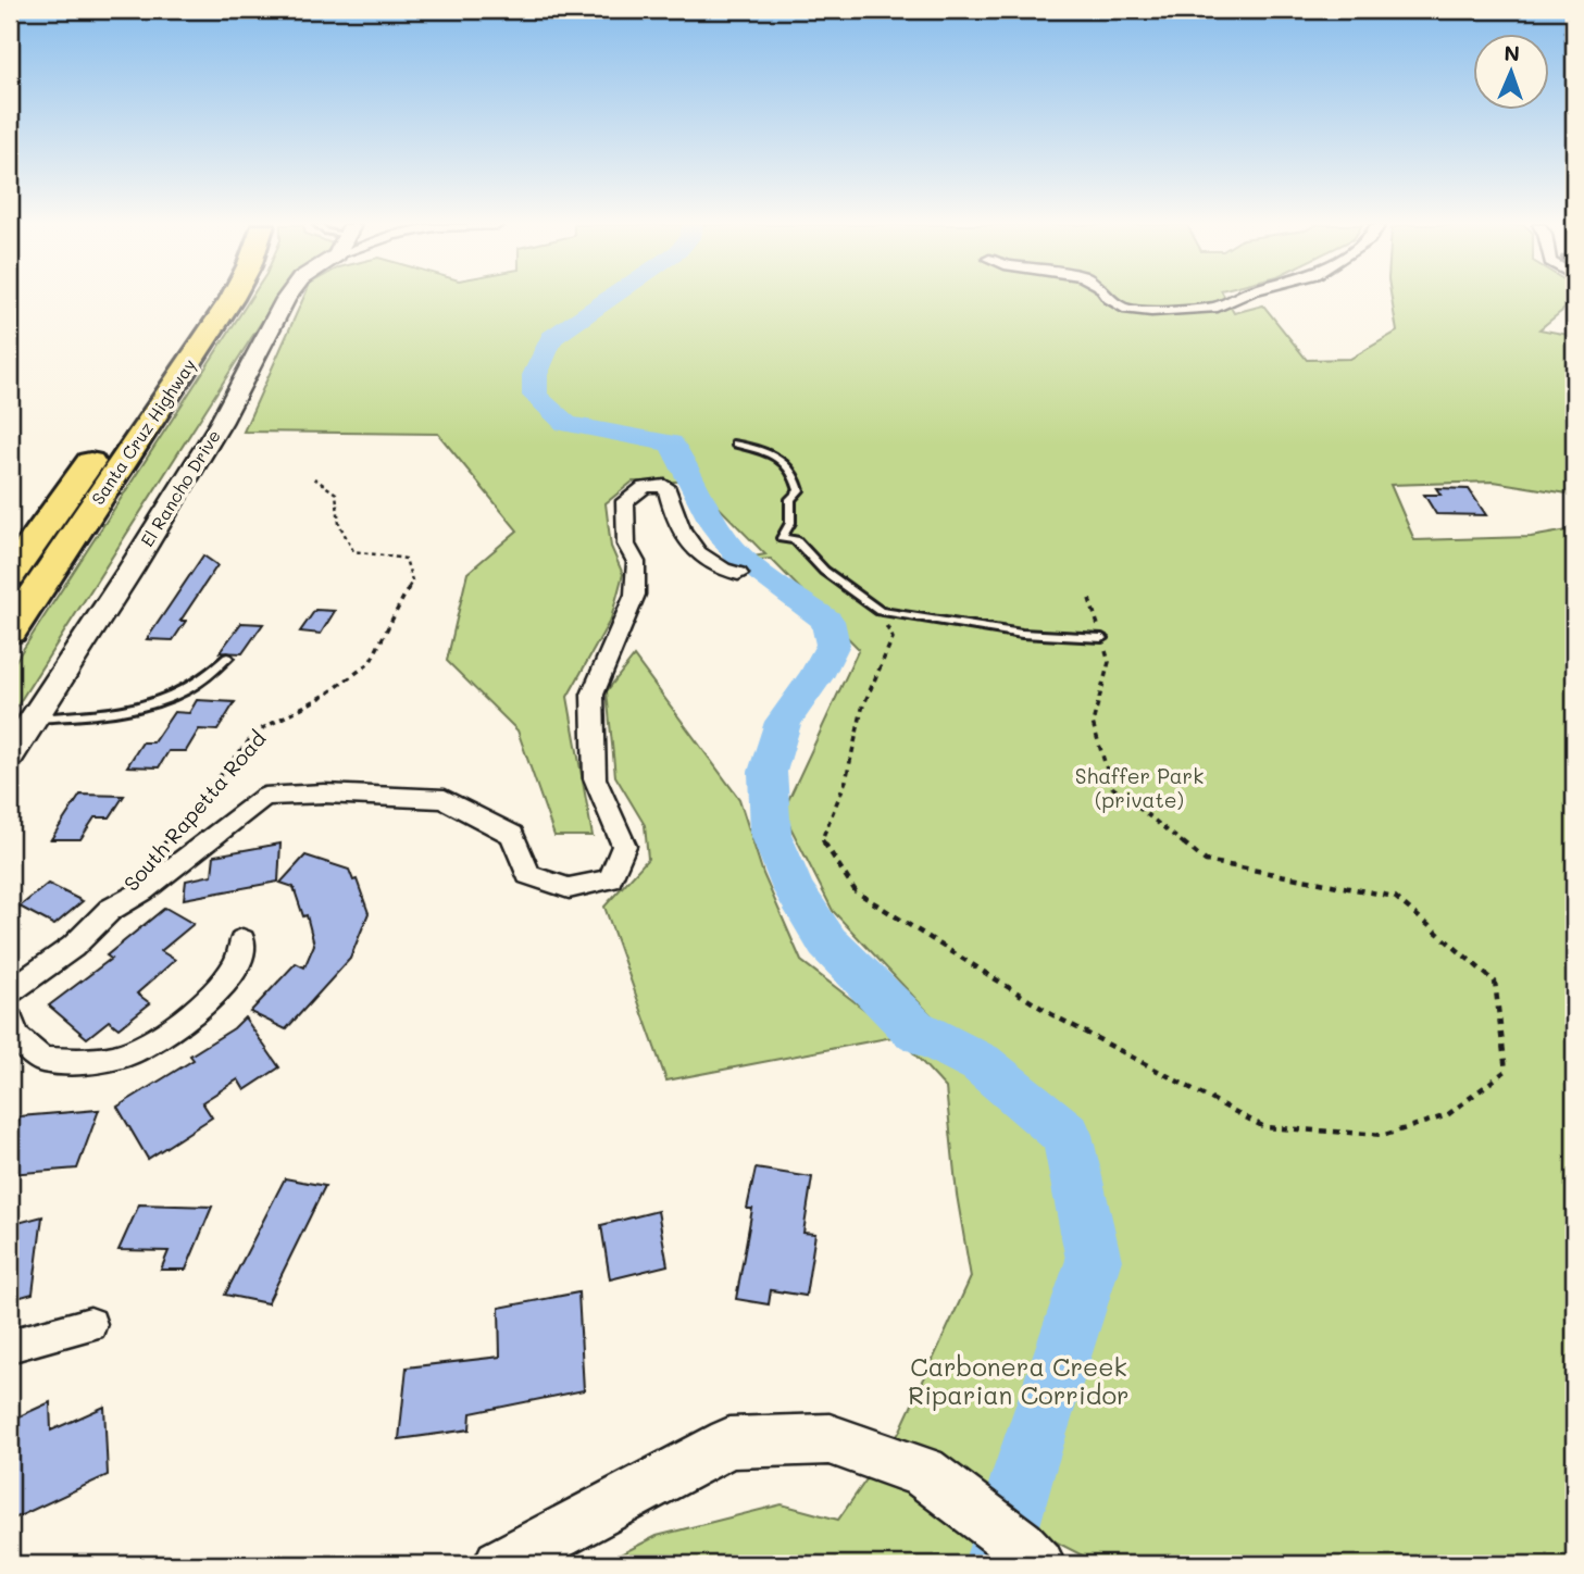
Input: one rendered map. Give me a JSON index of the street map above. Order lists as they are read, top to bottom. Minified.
{"streets":{"highway":["Santa Cruz Highway"],"street":["El Rancho Drive","South Rapetta Road"]},"parks":["Shaffer Park (private)","Carbonera Creek Riparian Corridor"],"north":"top"}
